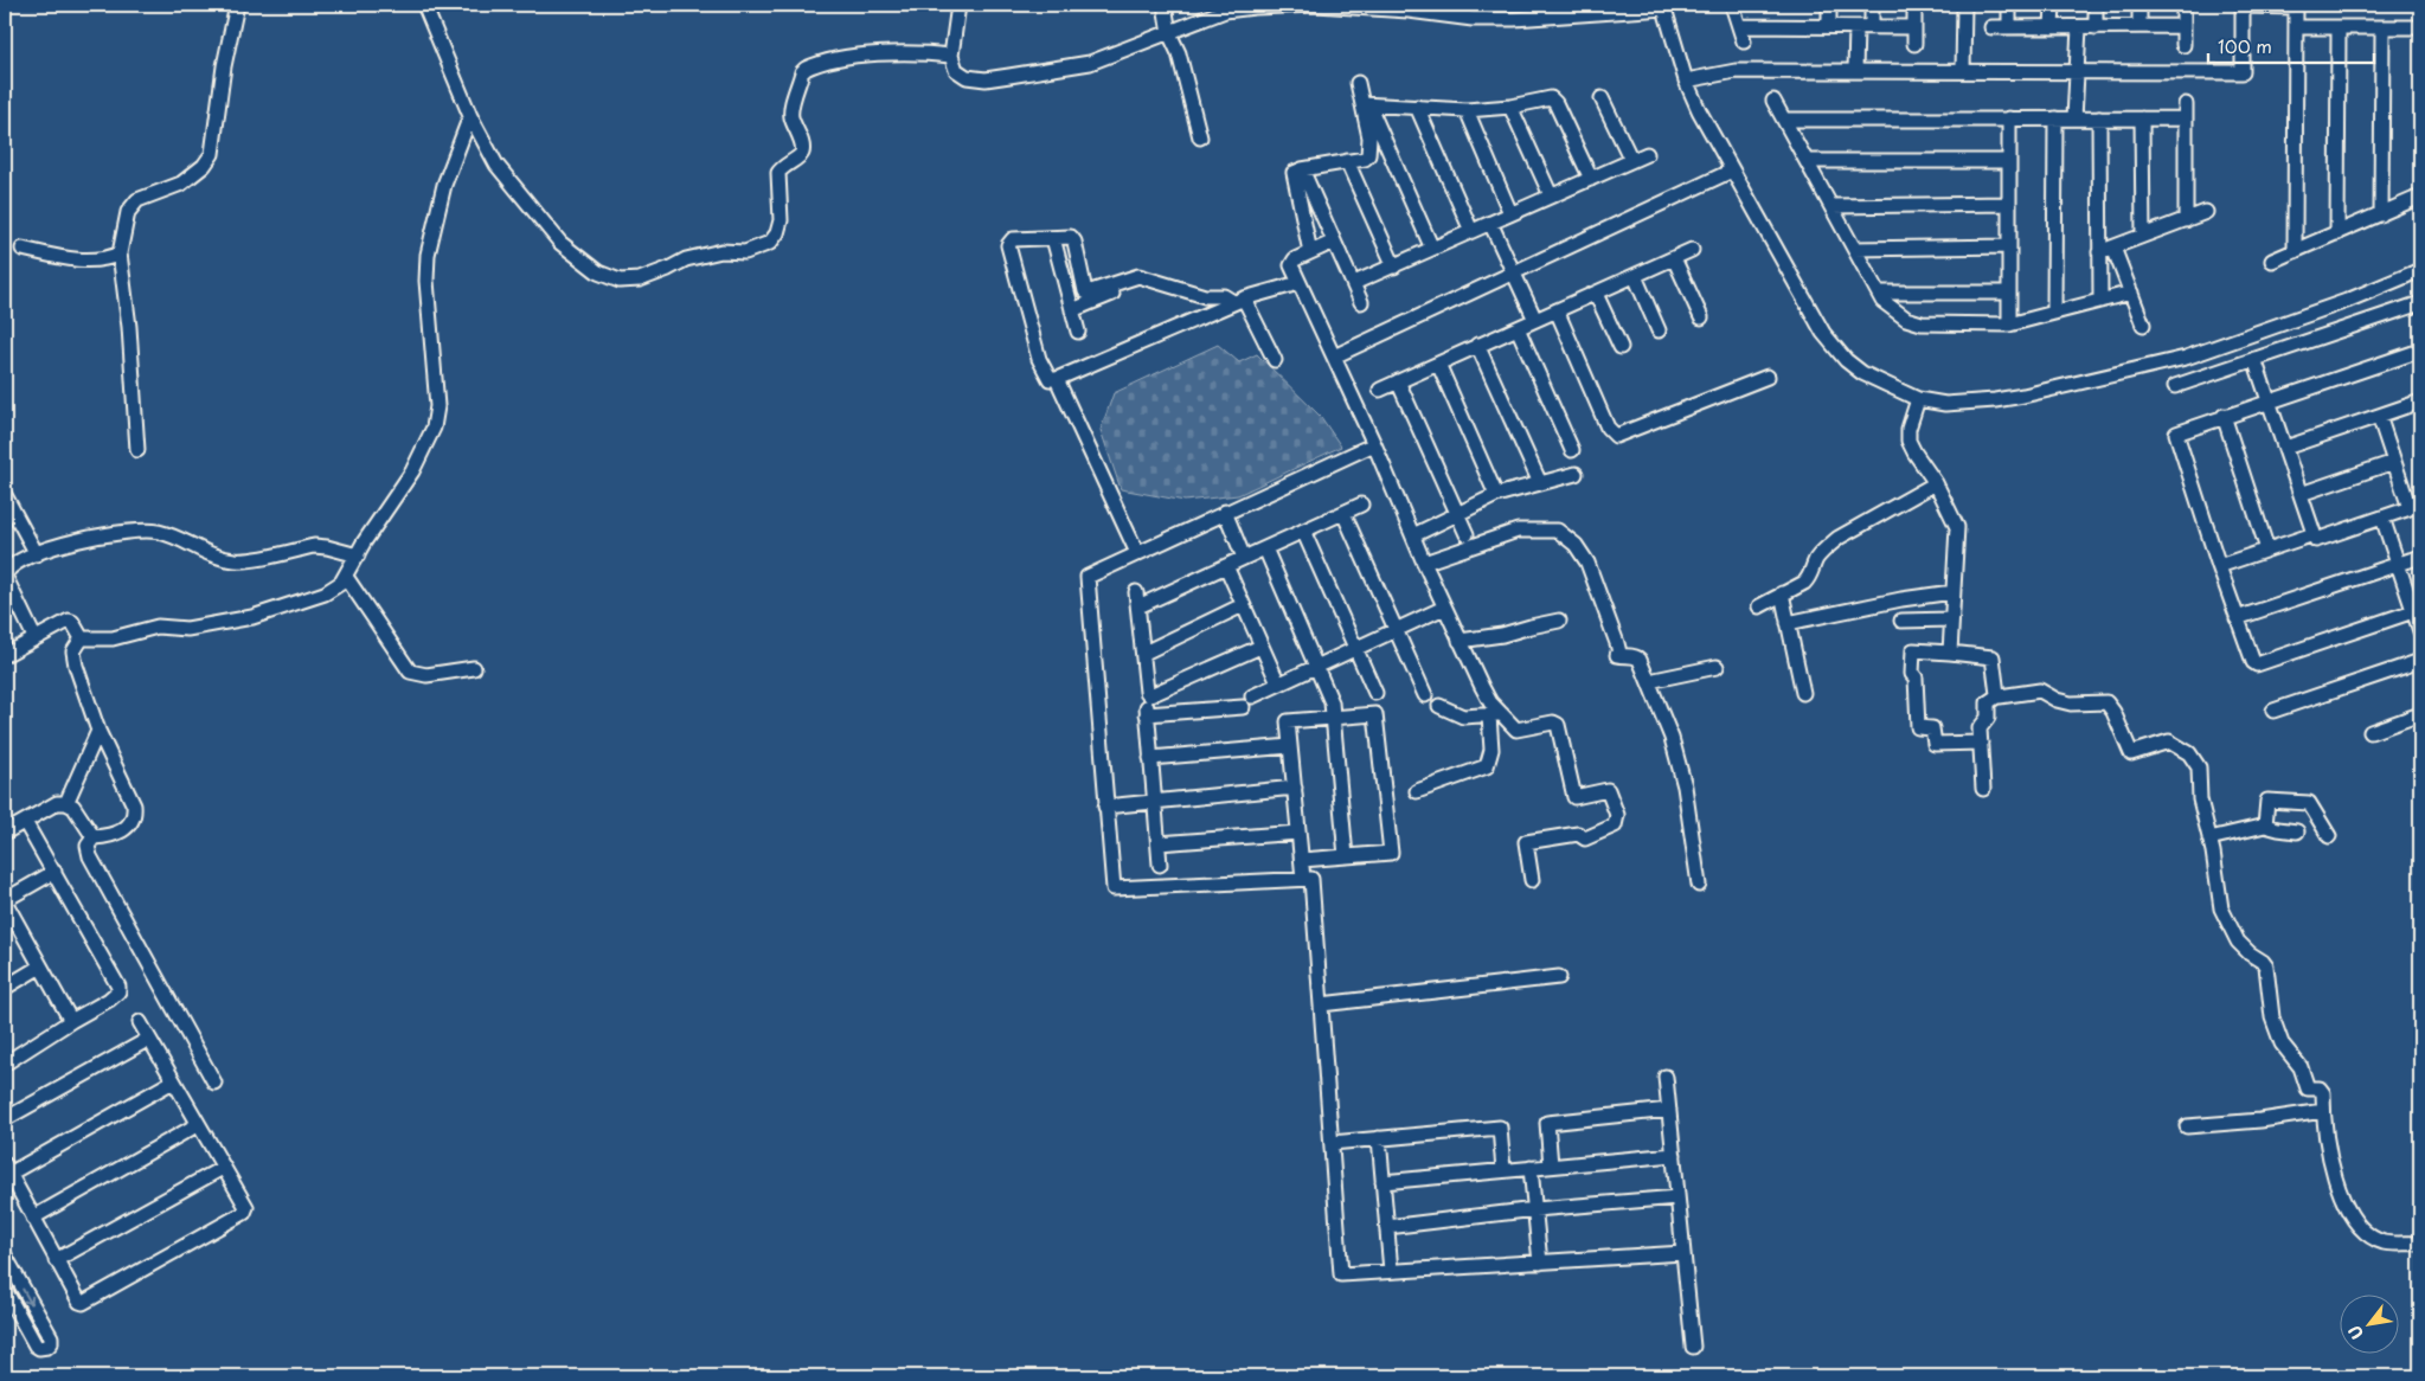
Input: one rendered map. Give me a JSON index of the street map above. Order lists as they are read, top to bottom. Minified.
{"scale_bar":"100 m","north":"bottom left"}
